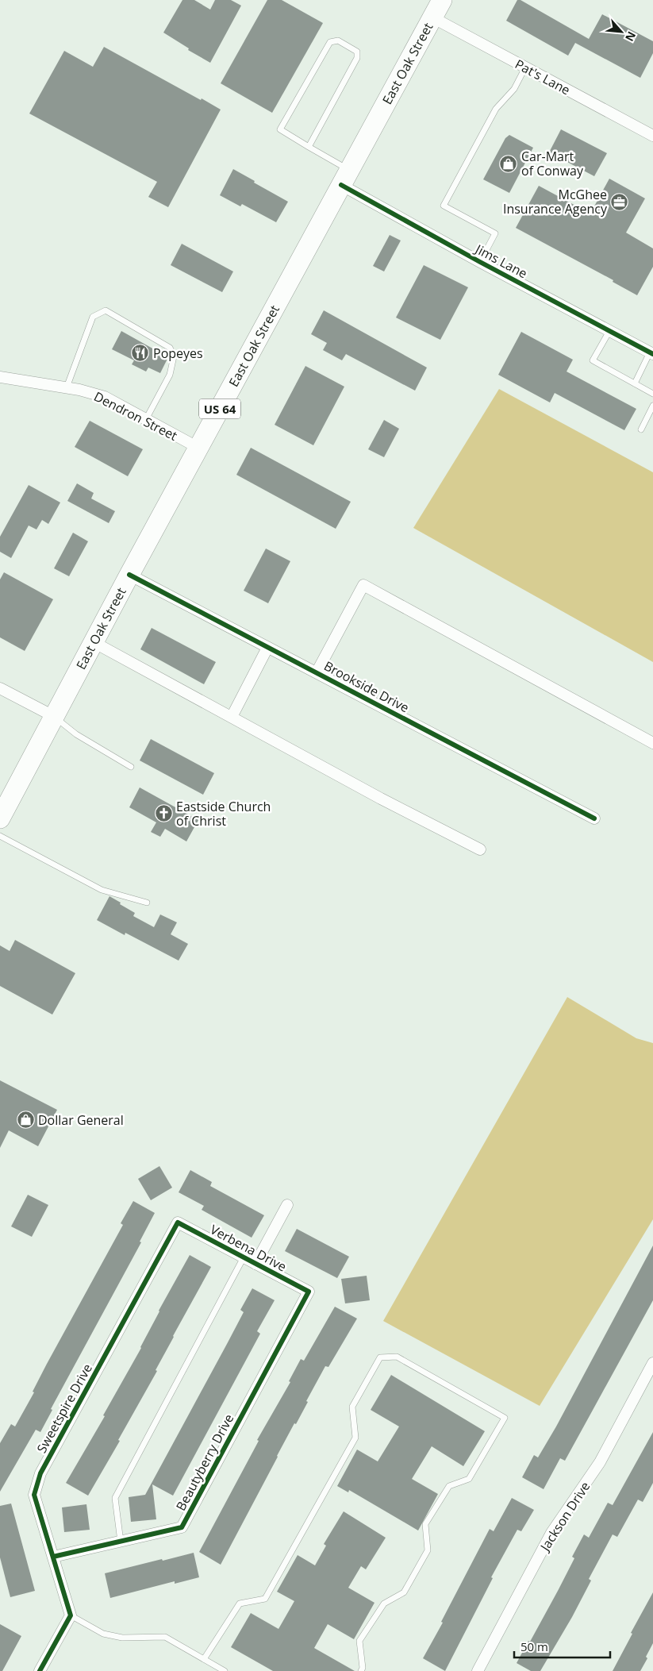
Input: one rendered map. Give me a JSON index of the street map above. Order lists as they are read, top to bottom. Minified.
{"streets":{"highway":["East Oak Street","US 64"],"street":["Pat's Lane","Jims Lane","Dendron Street","Brookside Drive","Verbena Drive","Sweetspire Drive","Beautyberry Drive","Jackson Drive"]},"crossings":[["East Oak Street","Pat's Lane"],["East Oak Street","Jims Lane"],["East Oak Street","Dendron Street"],["East Oak Street","Brookside Drive"],["Verbena Drive","Sweetspire Drive"],["Verbena Drive","Beautyberry Drive"],["Sweetspire Drive","Beautyberry Drive"]],"places":{"shop":["Car-Mart of Conway","Dollar General"],"office":["McGhee Insurance Agency"],"restaurant":["Popeyes"],"church":["Eastside Church of Christ"]},"scale_bar":"50 m","north":"bottom right"}
